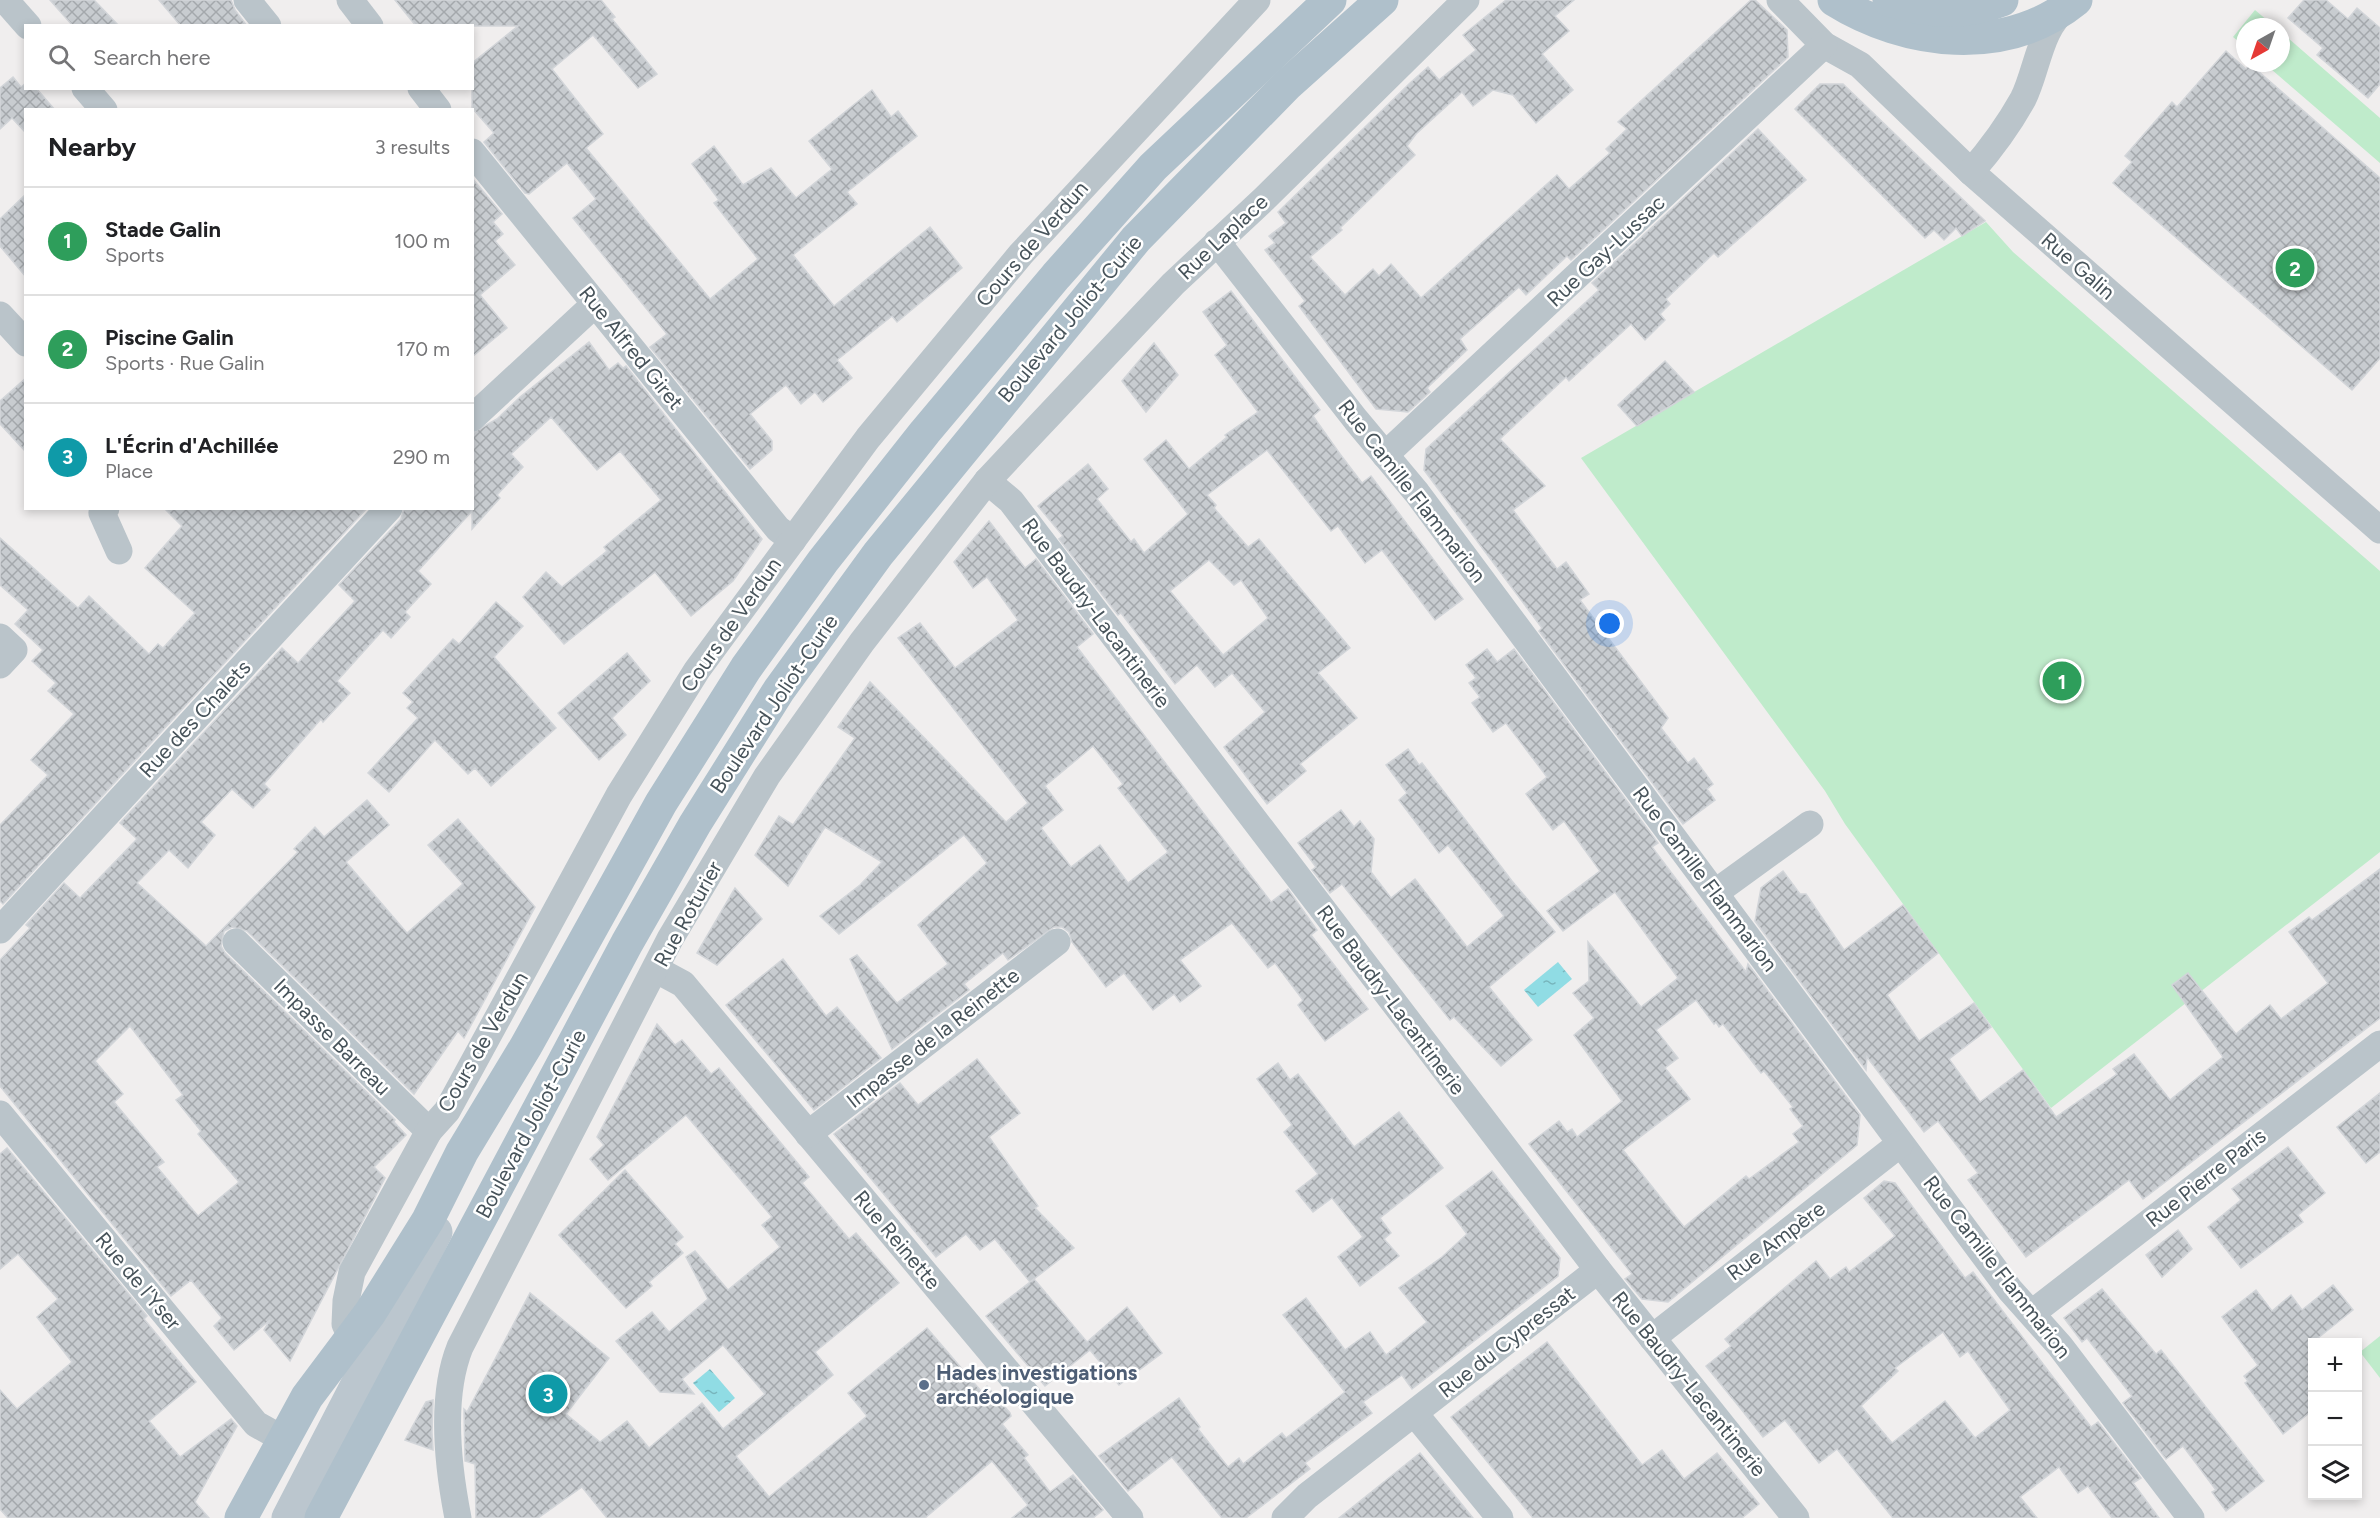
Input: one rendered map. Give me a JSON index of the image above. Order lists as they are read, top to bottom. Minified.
{"streets":{"main road":["Boulevard Joliot-Curie"],"street":["Rue Laplace","Cours de Verdun","Rue Gay-Lussac","Rue Galin","Rue Alfred Giret","Rue Camille Flammarion","Rue Baudry-Lacantinerie","Rue des Chalets","Rue Roturier","Impasse Barreau","Impasse de la Reinette","Rue Pierre Paris","Rue Reinette","Rue Ampère","Rue de l'Yser","Rue du Cypressat"]},"crossings":[["Rue Laplace","Rue Camille Flammarion"],["Rue Laplace","Rue Baudry-Lacantinerie"],["Rue Laplace","Rue Roturier"],["Cours de Verdun","Rue Alfred Giret"],["Cours de Verdun","Impasse Barreau"],["Rue Gay-Lussac","Rue Galin"],["Rue Gay-Lussac","Rue Camille Flammarion"],["Rue Camille Flammarion","Rue Pierre Paris"],["Rue Camille Flammarion","Rue Ampère"],["Rue Baudry-Lacantinerie","Rue Roturier"],["Rue Baudry-Lacantinerie","Rue Ampère"],["Rue Baudry-Lacantinerie","Rue du Cypressat"],["Rue Roturier","Rue Reinette"],["Impasse de la Reinette","Rue Reinette"]],"places":["Hades investigations archéologique"],"north":"bottom left","page":{"search":"Search here","heading":["Nearby","3 results"],"list":[{"mark":"1","name":"Stade Galin","note":"Sports","value":"100 m"},{"mark":"2","name":"Piscine Galin","note":"Sports · Rue Galin","value":"170 m"},{"mark":"3","name":"L'Écrin d'Achillée","note":"Place","value":"290 m"}],"pins":["2","1","3"],"map_buttons":["+","−"]}}
